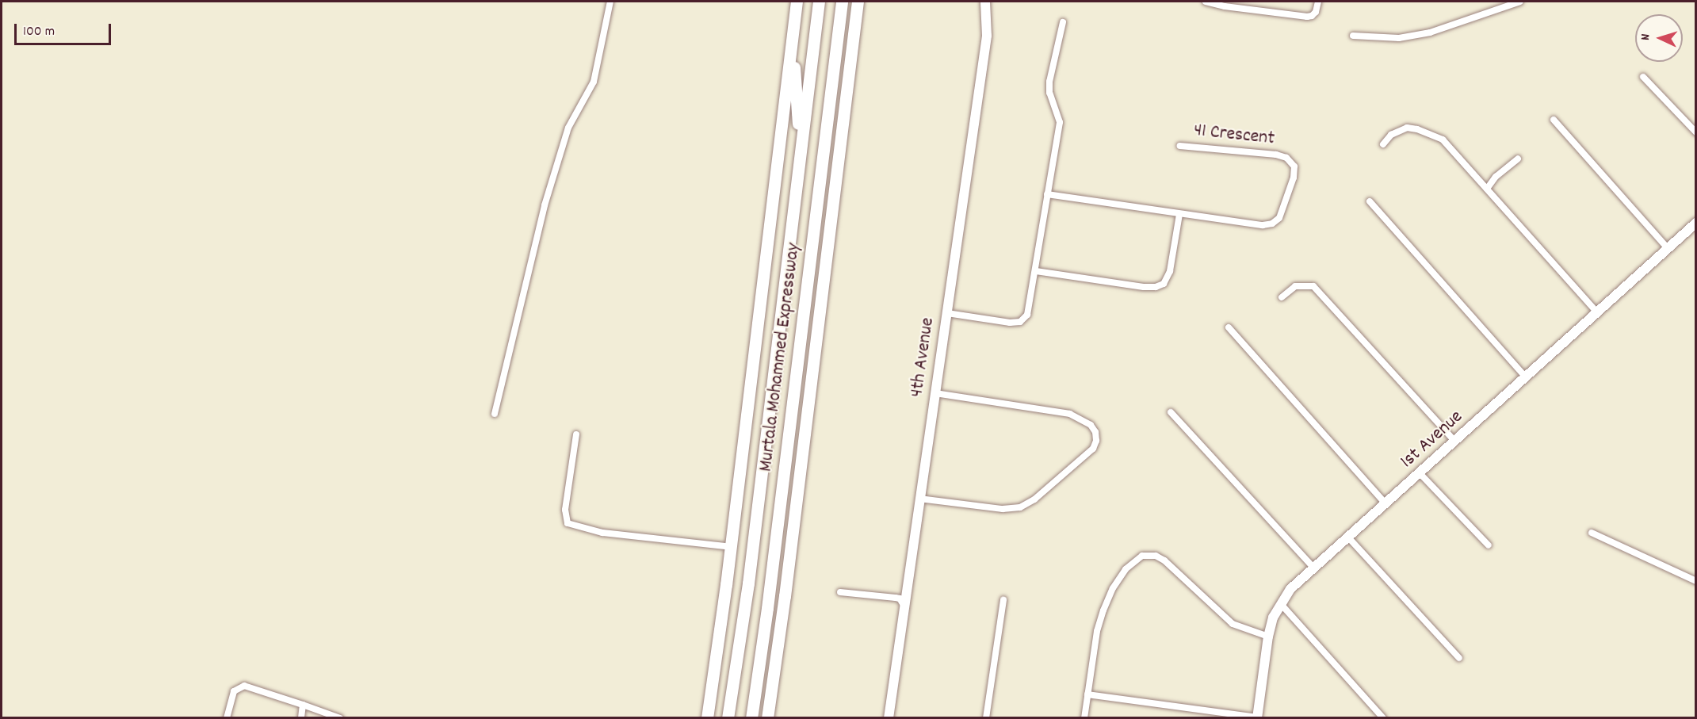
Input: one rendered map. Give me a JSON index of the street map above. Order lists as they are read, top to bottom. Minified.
{"streets":{"highway":["Murtala Mohammed Expressway"],"street":["41 Crescent","4th Avenue","1st Avenue"]},"scale_bar":"100 m","north":"left"}
